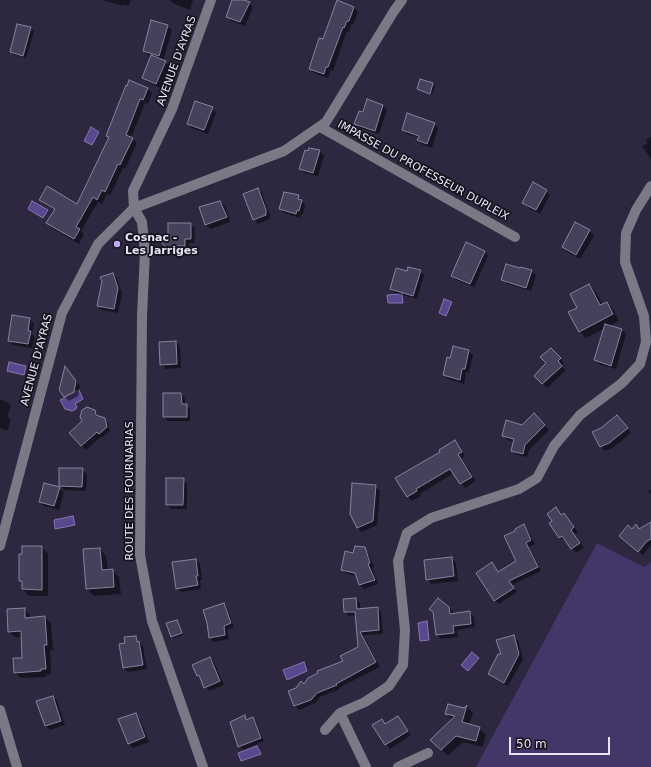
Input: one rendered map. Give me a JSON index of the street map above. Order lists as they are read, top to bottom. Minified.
{"streets":{"street":["AVENUE D'AYRAS","IMPASSE DU PROFESSEUR DUPLEIX","ROUTE DES FOURNARIAS"]},"crossings":[["AVENUE D'AYRAS","ROUTE DES FOURNARIAS"]],"places":["Cosnac - Les Jarriges"],"scale_bar":"50 m"}
